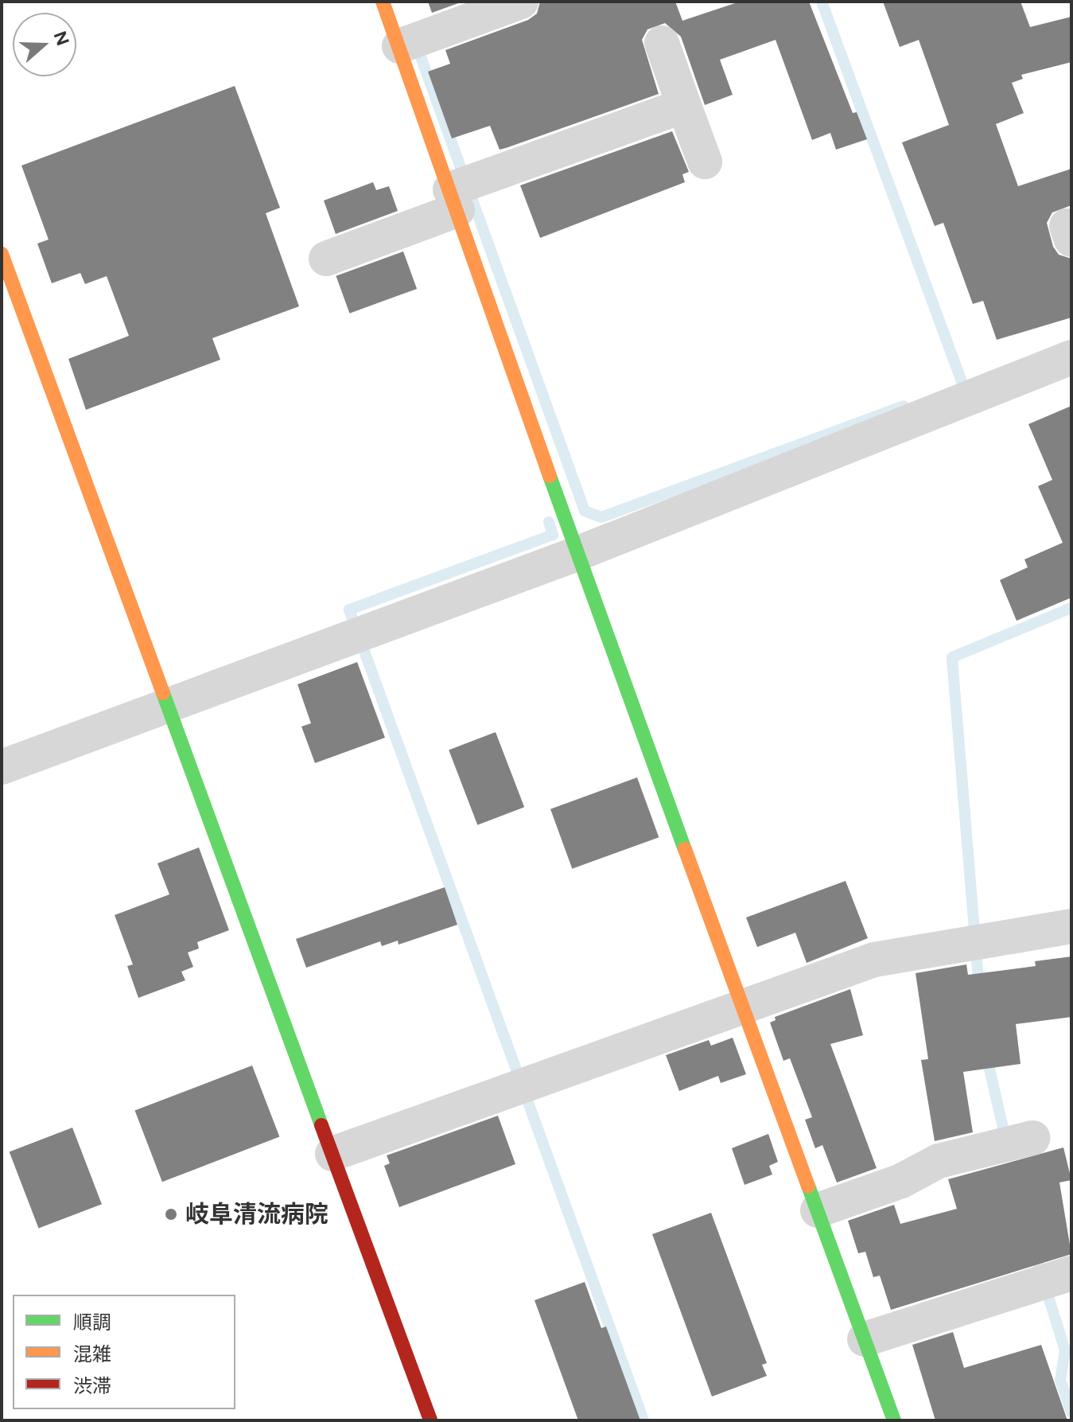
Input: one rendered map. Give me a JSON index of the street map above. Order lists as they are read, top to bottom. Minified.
{"places":["岐阜清流病院"],"legend":["順調","混雑","渋滞"],"north":"right"}
